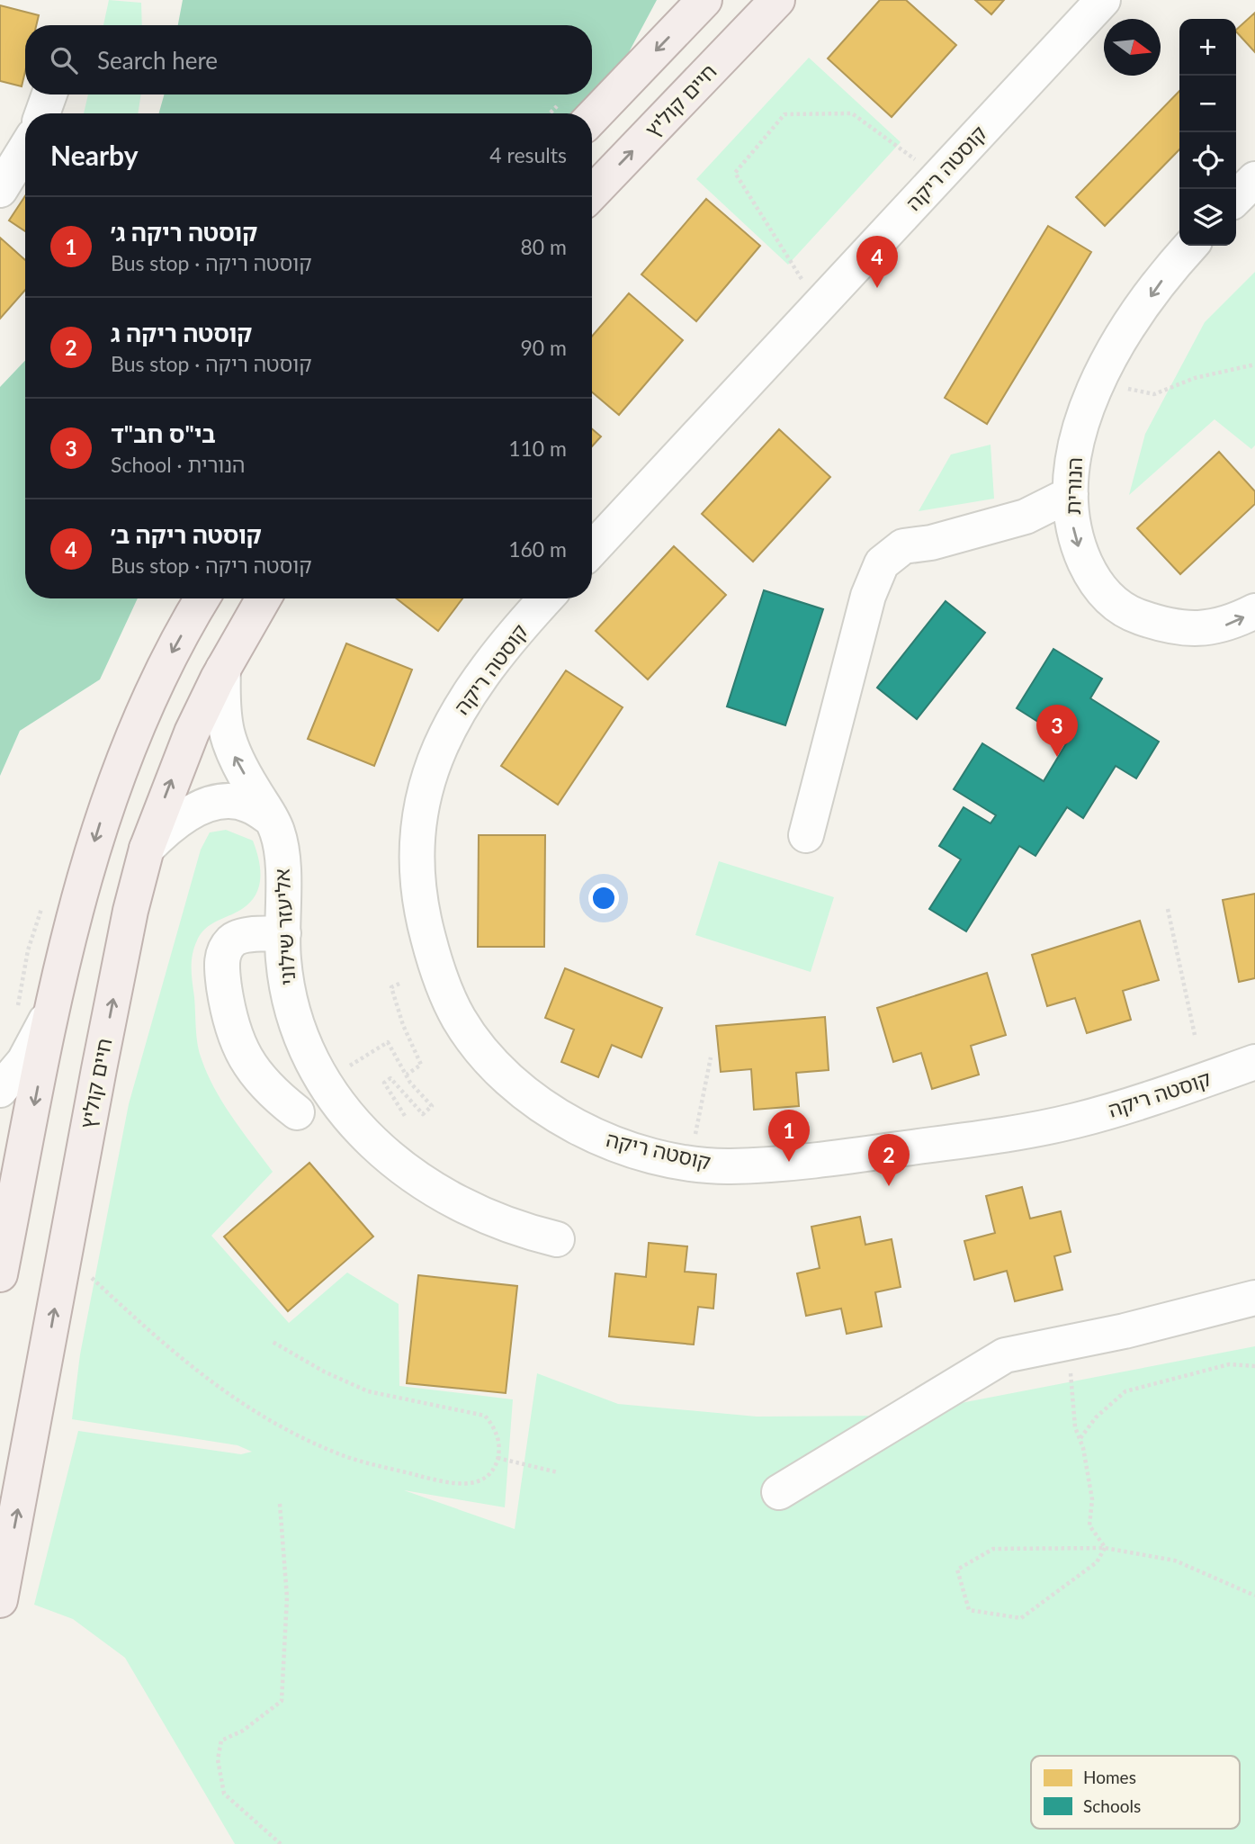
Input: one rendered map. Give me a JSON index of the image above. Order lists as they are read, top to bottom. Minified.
{"streets":{"main road":["חיים קוליץ"],"street":["קוסטה ריקה","הנורית","אליעזר שילוני"]},"crossings":[["חיים קוליץ","אליעזר שילוני"]],"legend":["Homes","Schools"],"north":"right","page":{"map_buttons":["+","−"],"search":"Search here","heading":["Nearby","4 results"],"list":[{"mark":"1","name":"קוסטה ריקה ג׳","note":"Bus stop · קוסטה ריקה","value":"80 m"},{"mark":"2","name":"קוסטה ריקה ג","note":"Bus stop · קוסטה ריקה","value":"90 m"},{"mark":"3","name":"בי\"ס חב\"ד","note":"School · הנורית","value":"110 m"},{"mark":"4","name":"קוסטה ריקה ב׳","note":"Bus stop · קוסטה ריקה","value":"160 m"}],"pins":["4","3","1","2"]}}
